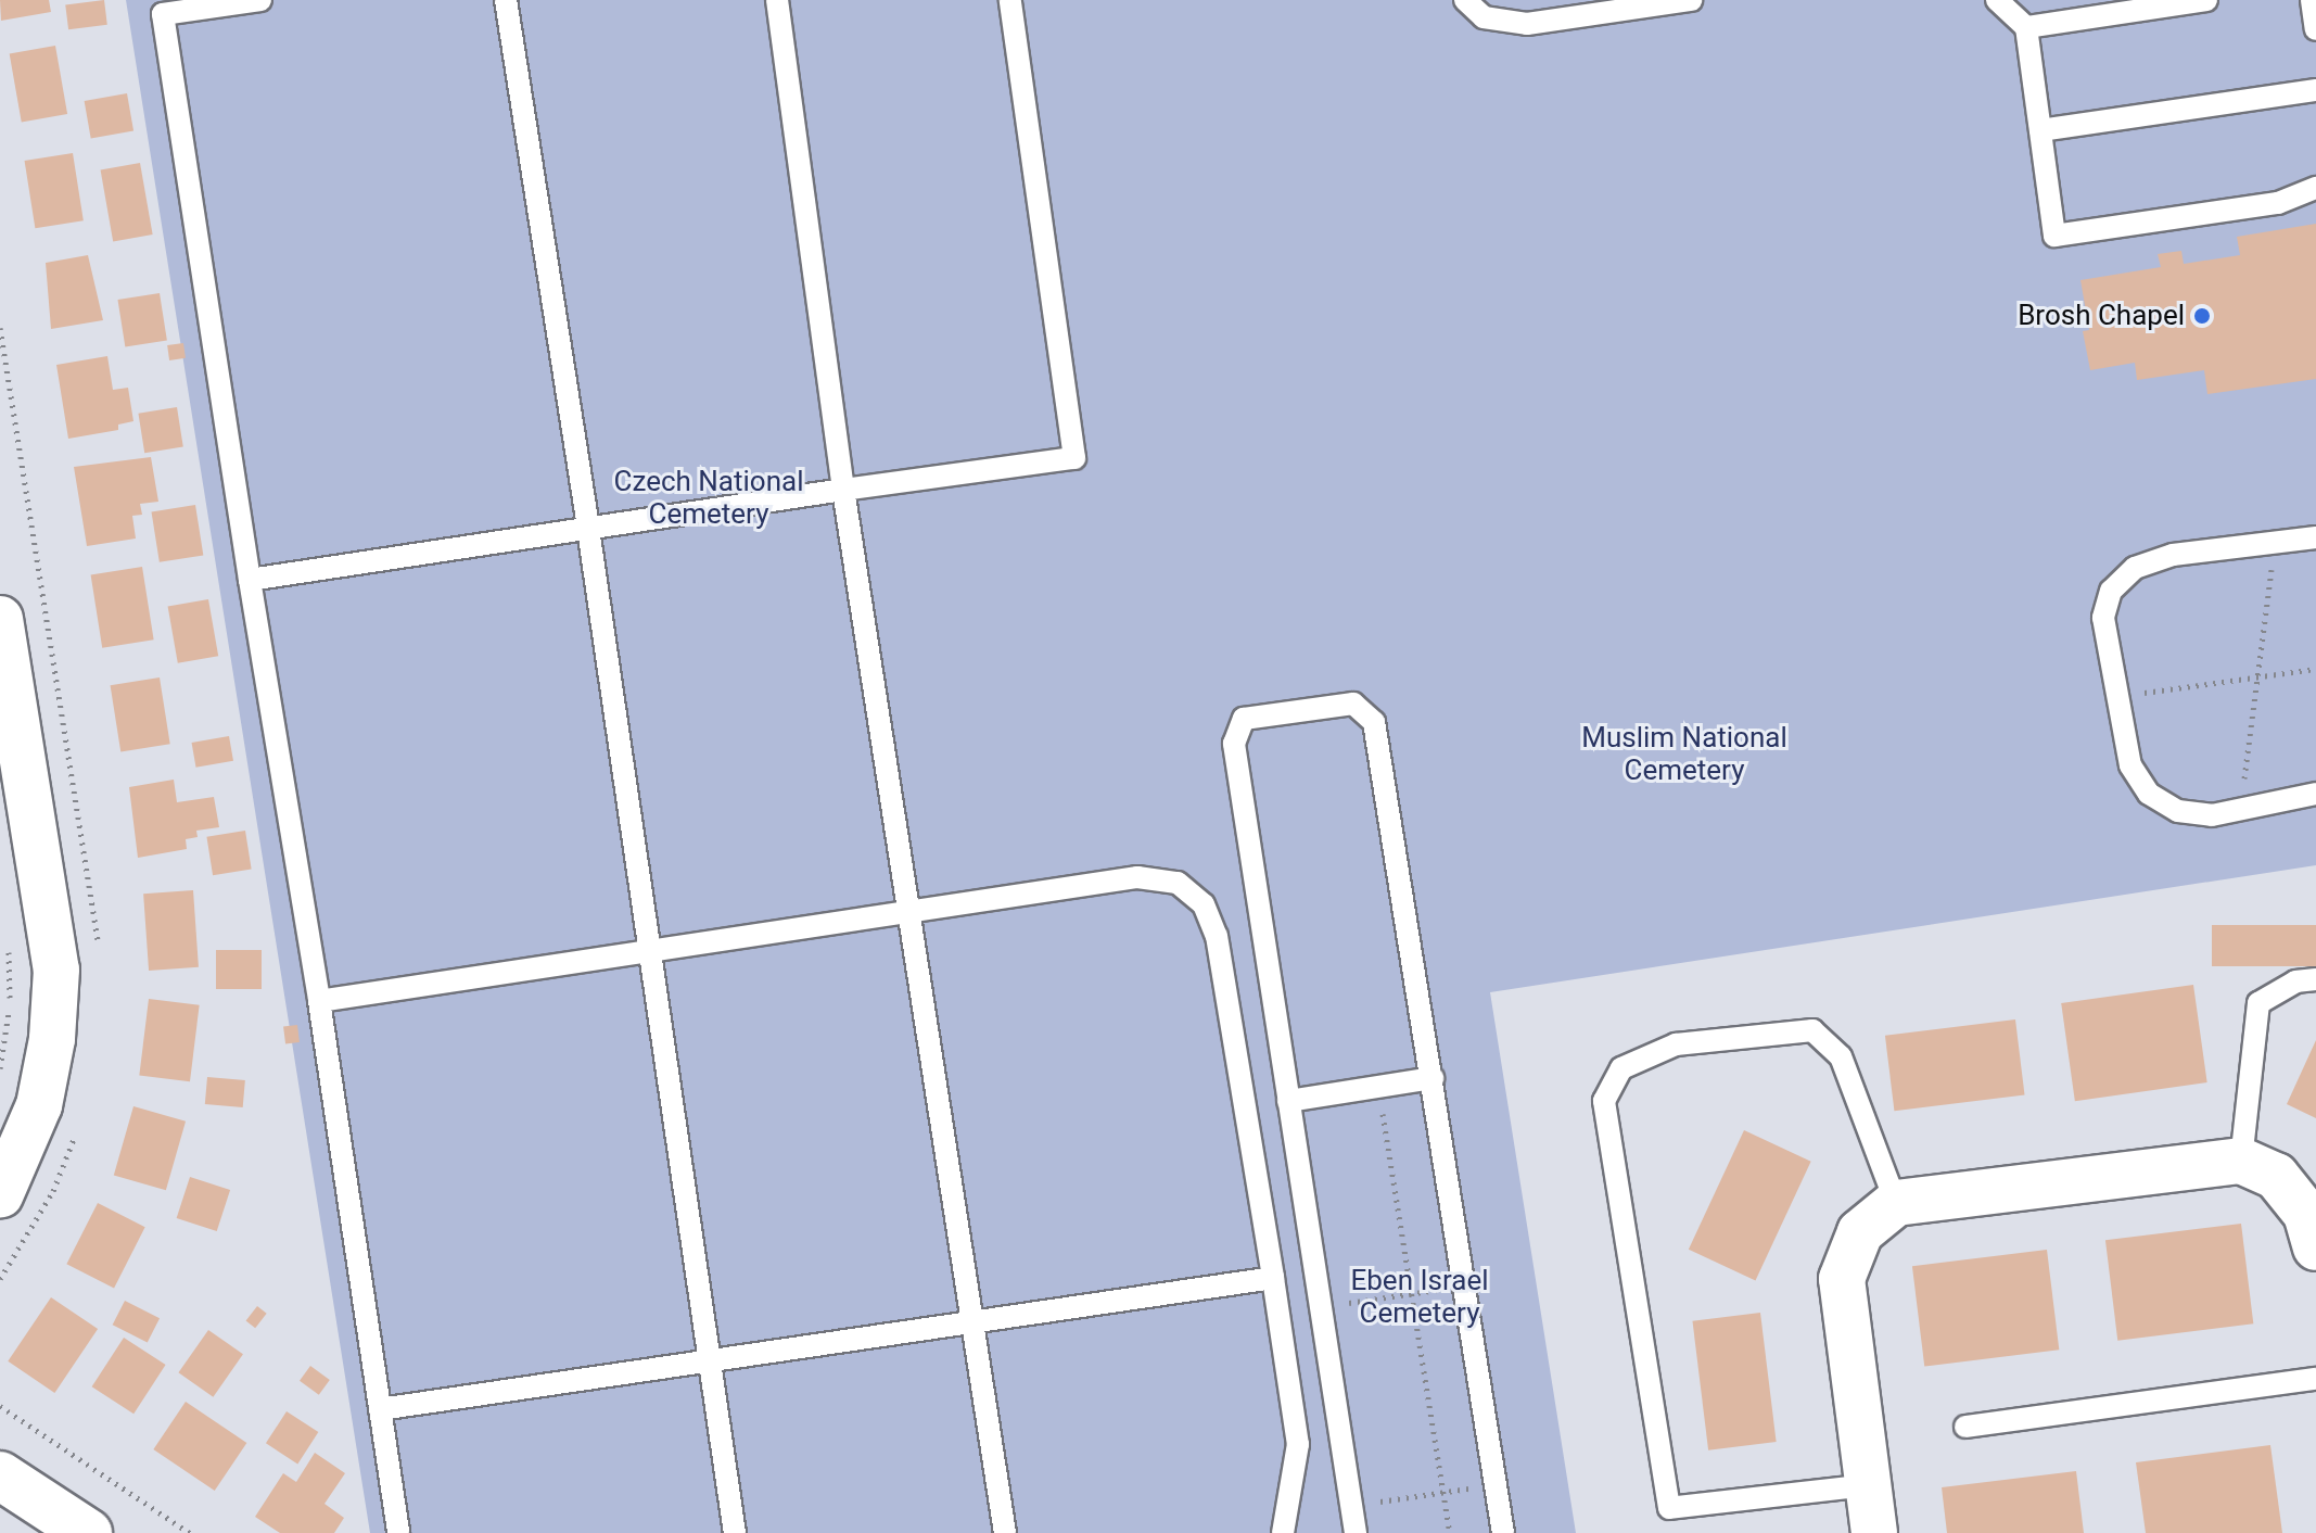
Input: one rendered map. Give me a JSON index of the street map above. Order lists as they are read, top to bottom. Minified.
{"parks":["Czech National Cemetery","Muslim National Cemetery","Eben Israel Cemetery"],"places":["Brosh Chapel"]}
